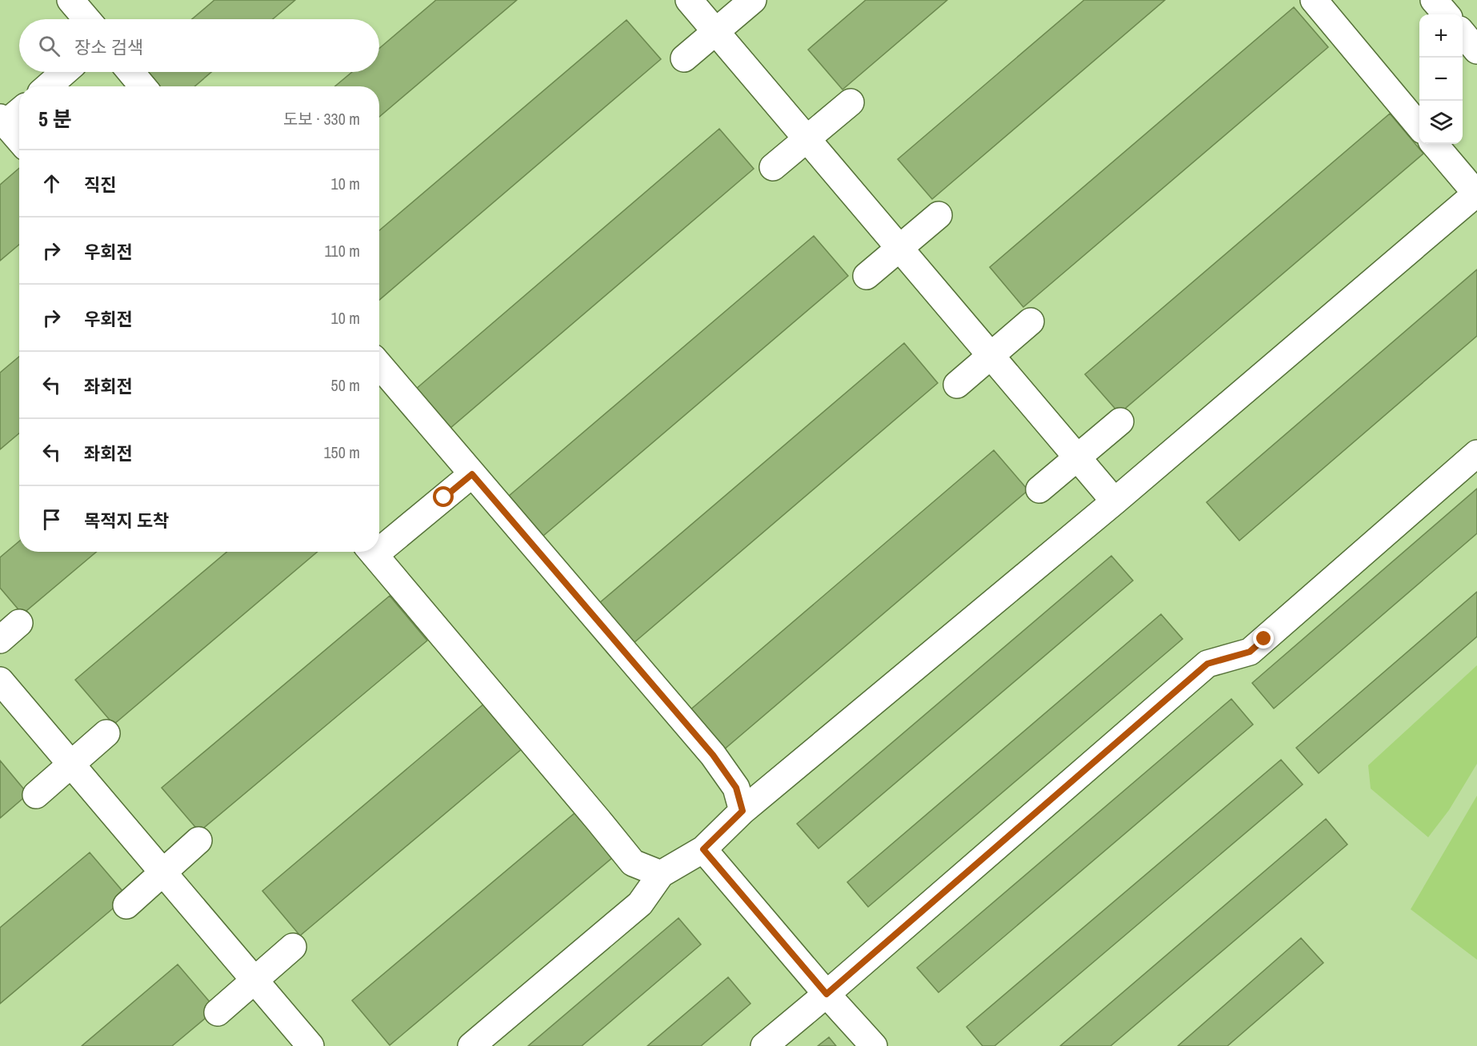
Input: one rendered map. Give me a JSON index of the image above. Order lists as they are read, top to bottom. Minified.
{"page":{"map_buttons":["+","−"],"search":"장소 검색","heading":["5 분","도보 · 330 m"],"list":[["직진","10 m"],["우회전","110 m"],["우회전","10 m"],["좌회전","50 m"],["좌회전","150 m"],"목적지 도착"]}}
